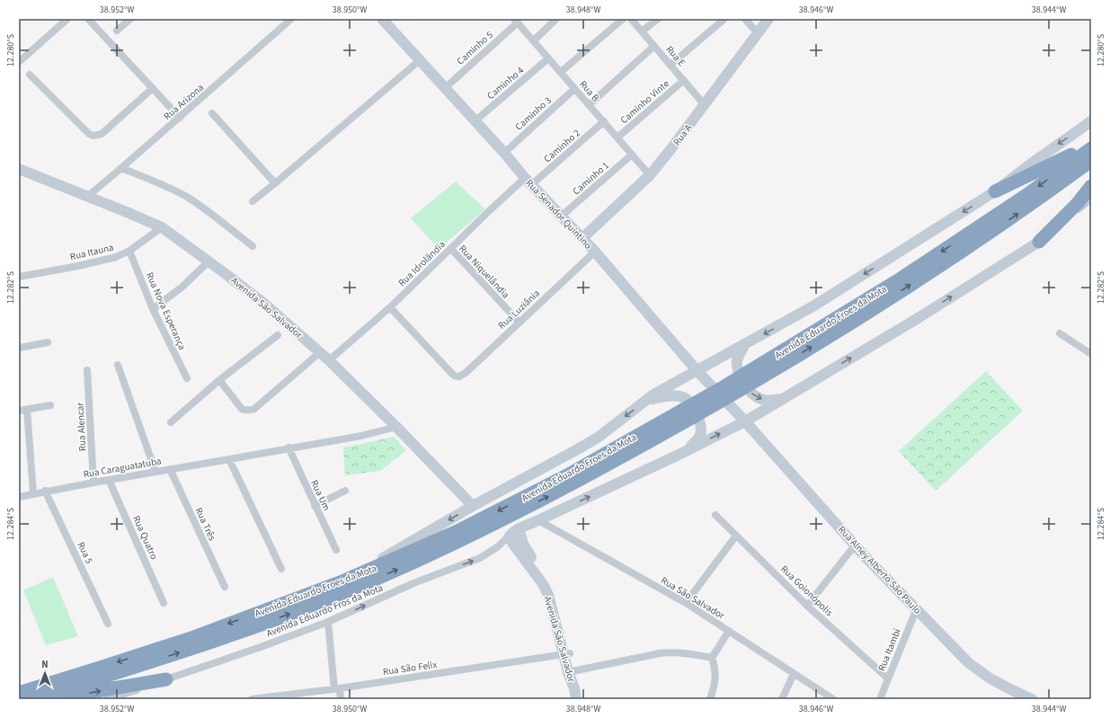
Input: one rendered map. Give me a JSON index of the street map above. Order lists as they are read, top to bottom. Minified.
{"streets":{"highway":["Avenida Eduardo Froes da Mota"],"street":["Caminho 5","Rua E","Caminho 4","Rua B","Rua Arizona","Caminho Vinte","Caminho 3","Rua A","Caminho 2","Caminho 1","Rua Senador Quintino","Rua Itauna","Rua Idrolândia","Rua Niquelândia","Avenida São Salvador","Rua Luziânia","Rua Nova Esperança","Rua Alencar","Rua Caraguatatuba","Rua Um","Rua Três","Rua Quatro","Rua 5","Rua Alney Alberto São Paulo","Rua Goionópolis","Rua São Salvador","Avenida Eduardo Fros da Mota","Rua Itambí","Rua São Felix"]},"crossings":[["Caminho 5","Rua B"],["Caminho 5","Rua Senador Quintino"],["Rua E","Caminho Vinte"],["Rua E","Rua A"],["Caminho 4","Rua B"],["Caminho 4","Rua Senador Quintino"],["Rua B","Caminho Vinte"],["Rua B","Caminho 3"],["Rua B","Rua A"],["Rua B","Caminho 2"],["Rua B","Caminho 1"],["Rua Arizona","Avenida São Salvador"],["Caminho 3","Rua Senador Quintino"],["Rua A","Rua Senador Quintino"],["Caminho 2","Rua Senador Quintino"],["Caminho 2","Rua Idrolândia"],["Caminho 1","Rua Senador Quintino"],["Rua Senador Quintino","Rua Idrolândia"],["Rua Senador Quintino","Rua Luziânia"],["Rua Senador Quintino","Rua Alney Alberto São Paulo"],["Rua Itauna","Avenida São Salvador"],["Rua Itauna","Rua Nova Esperança"],["Rua Idrolândia","Rua Niquelândia"],["Rua Idrolândia","Avenida São Salvador"],["Rua Idrolândia","Rua Luziânia"],["Rua Niquelândia","Rua Luziânia"],["Avenida São Salvador","Rua Caraguatatuba"],["Avenida São Salvador","Avenida Eduardo Fros da Mota"],["Avenida São Salvador","Rua São Felix"],["Rua Alencar","Rua Caraguatatuba"],["Rua Caraguatatuba","Rua Um"],["Rua Caraguatatuba","Rua Três"],["Rua Caraguatatuba","Rua Quatro"],["Rua Caraguatatuba","Rua 5"],["Rua Alney Alberto São Paulo","Rua Itambí"],["Rua Goionópolis","Rua Itambí"]],"north":"top","coordinates":["38.952°W","38.950°W","38.948°W","38.946°W","38.944°W","12.280°S","12.282°S","12.284°S"]}
